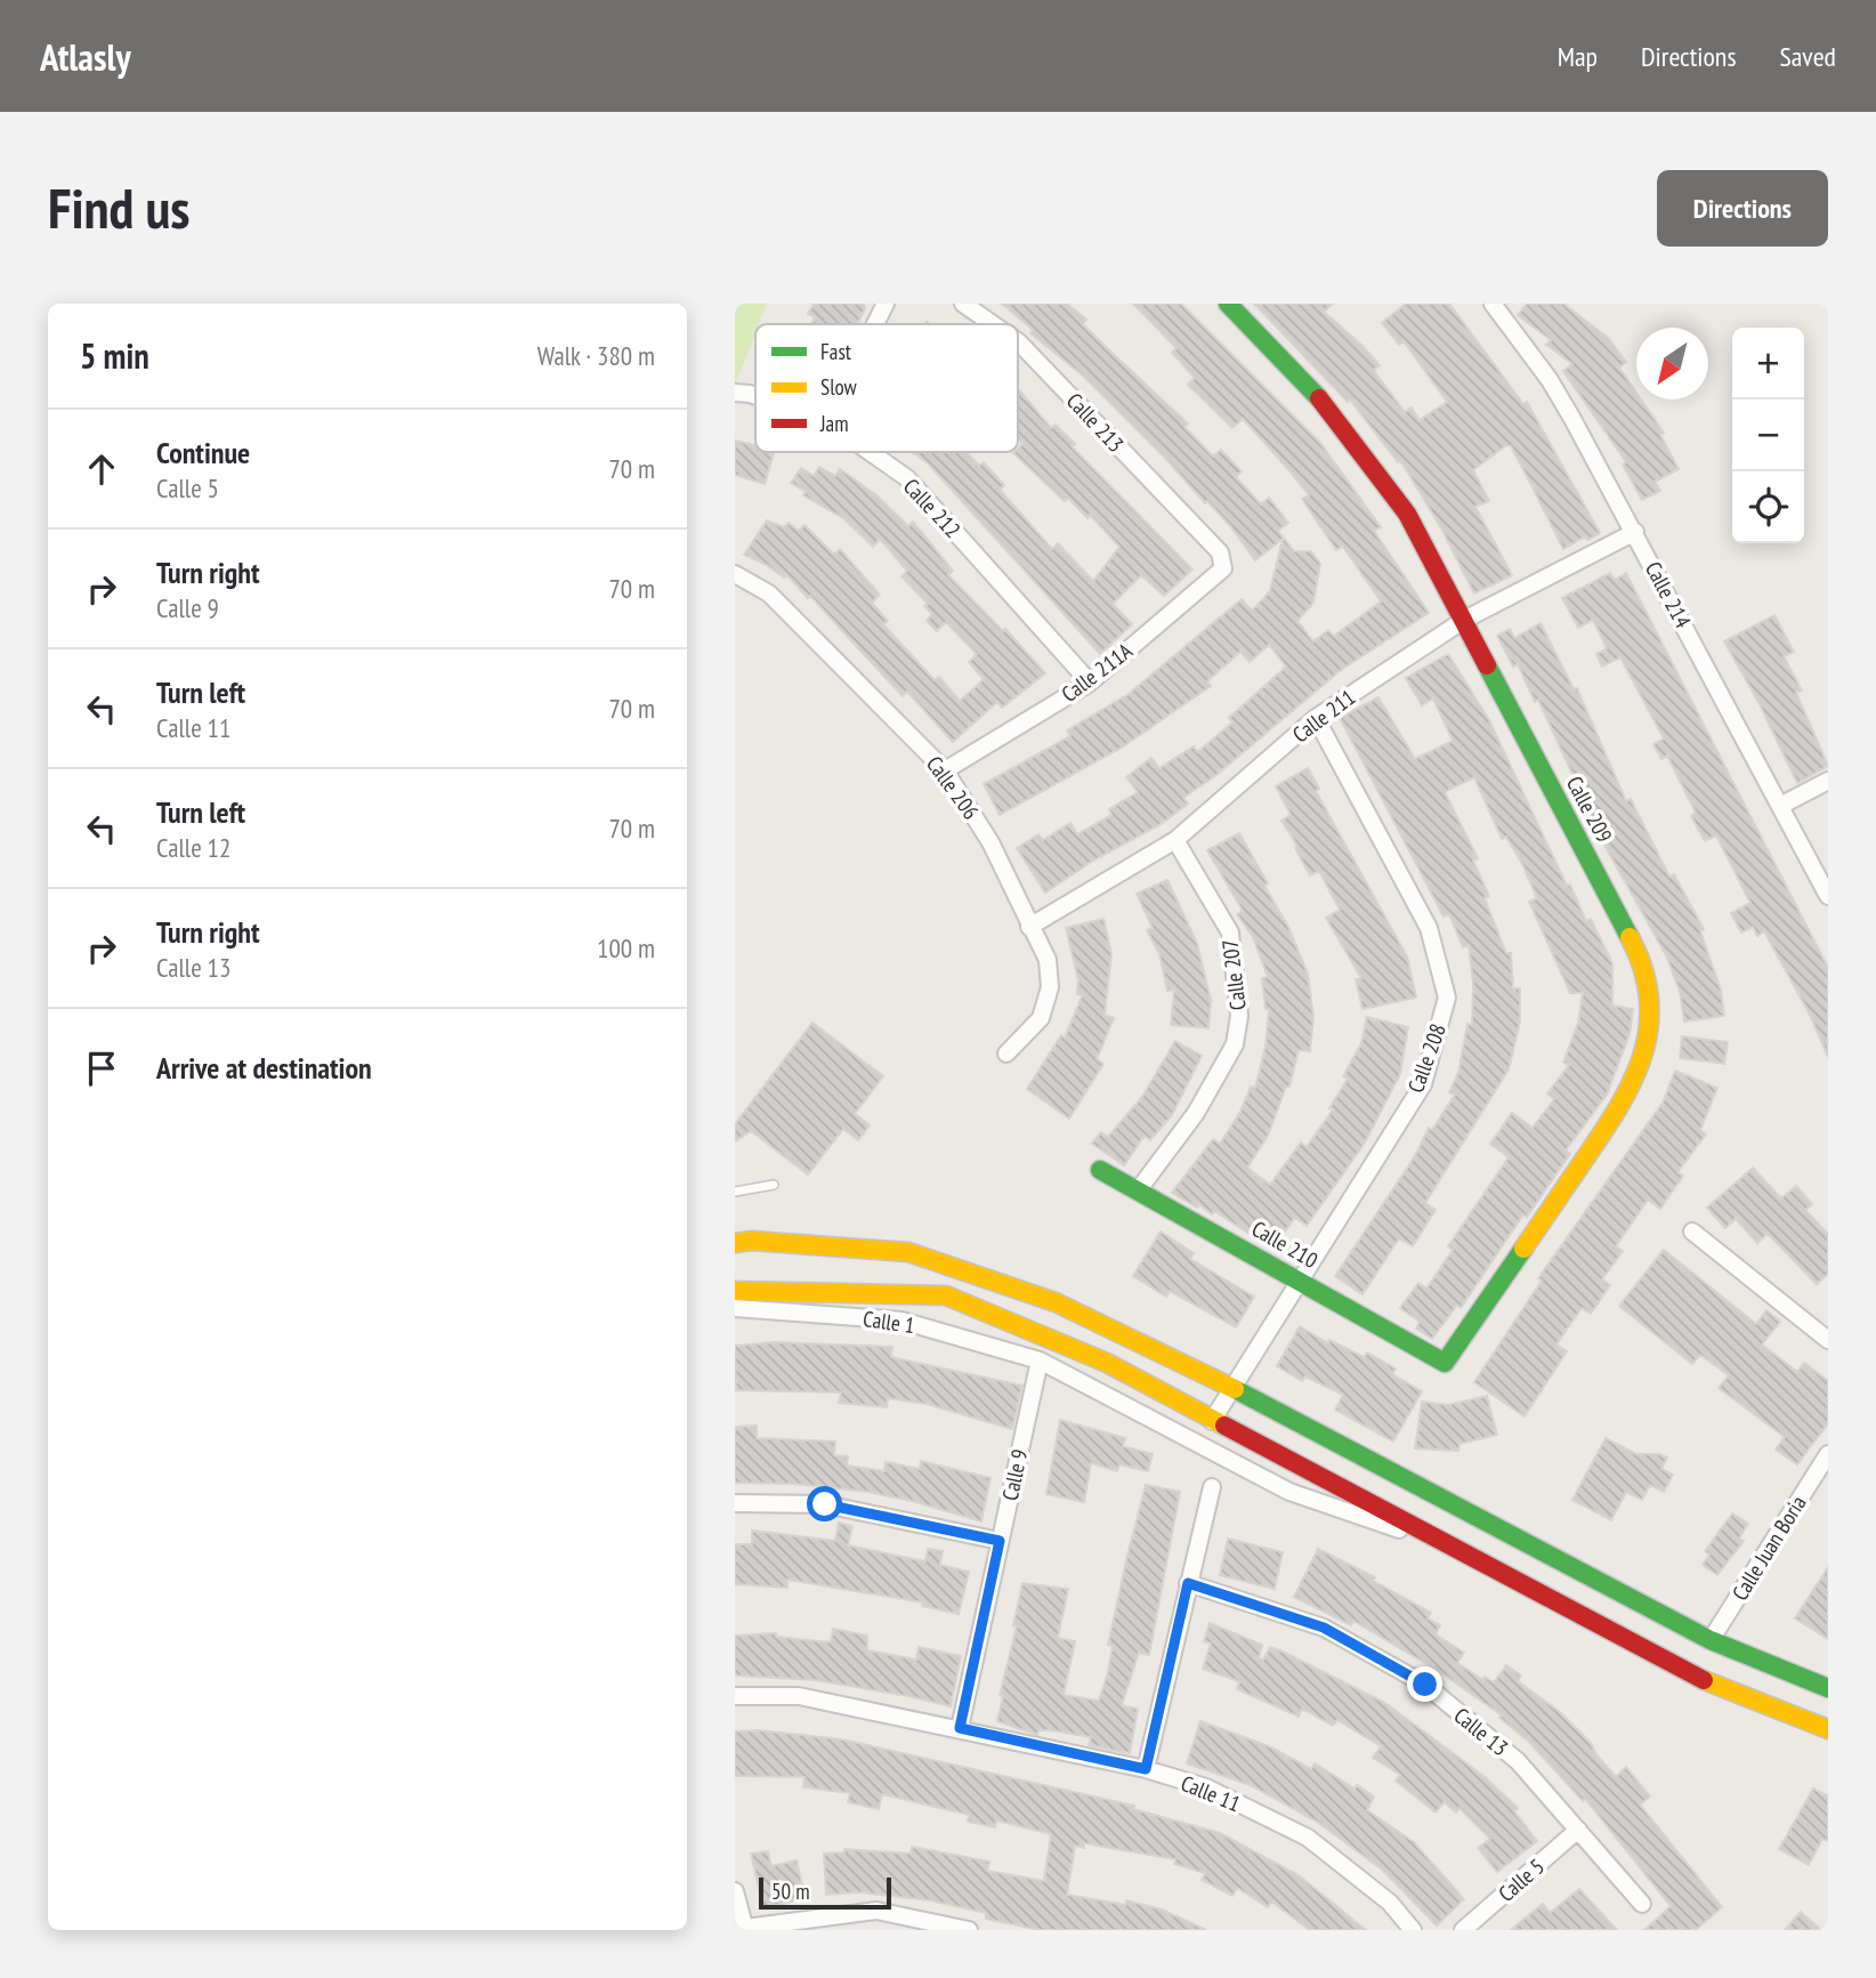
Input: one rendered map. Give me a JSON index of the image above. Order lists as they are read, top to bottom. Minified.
{"streets":{"main road":["Calle 209","Calle 210"],"street":["Calle 213","Calle 212","Calle 214","Calle 211A","Calle 211","Calle 206","Calle 207","Calle 208","Calle 1","Calle 9","Calle Juan Boria","Calle 13","Calle 11","Calle 5"]},"crossings":[["Calle 213","Calle 211A"],["Calle 212","Calle 211A"],["Calle 214","Calle 211"],["Calle 211A","Calle 206"],["Calle 211","Calle 206"],["Calle 211","Calle 209"],["Calle 211","Calle 207"],["Calle 211","Calle 208"],["Calle 209","Calle 210"],["Calle 207","Calle 210"],["Calle 208","Calle 210"],["Calle 1","Calle 9"],["Calle 9","Calle 11"],["Calle 13","Calle 5"]],"legend":["Fast","Slow","Jam"],"scale_bar":"50 m","north":"bottom left","page":{"header":"Atlasly","nav":["Map","Directions","Saved"],"buttons":"Directions","title":"Find us","heading":["5 min","Walk · 380 m"],"map_buttons":["+","−"],"list":[["Continue","Calle 5","70 m"],["Turn right","Calle 9","70 m"],["Turn left","Calle 11","70 m"],["Turn left","Calle 12","70 m"],["Turn right","Calle 13","100 m"],"Arrive at destination"],"scale":"50 m"}}
